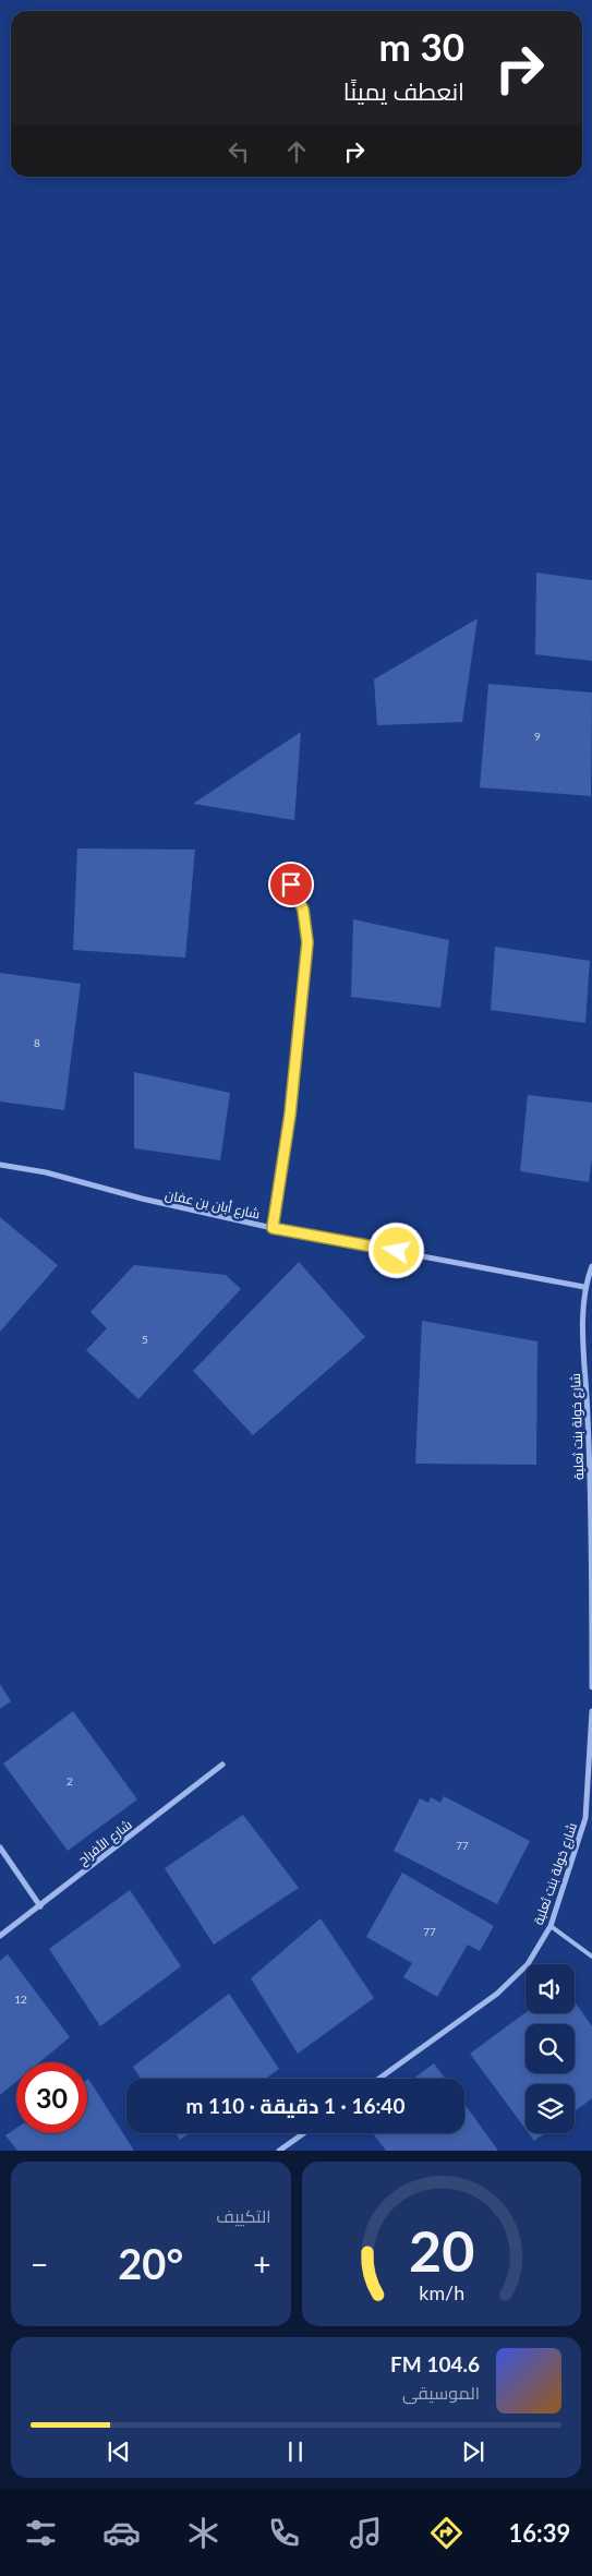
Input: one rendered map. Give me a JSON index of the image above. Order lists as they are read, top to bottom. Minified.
{"streets":{"street":["شارع أبان بن عفان","شارع خولة بنت ثعلبة","شارع الأفراح"]},"crossings":[["شارع أبان بن عفان","شارع خولة بنت ثعلبة"]],"house_numbers":["9","8","5","2","77","77","12"],"page":{"turn":["30 m","انعطف يمينًا"],"limit":"30","trip":"16:40 · 1 دقيقة · 110 m","tile":"التكييف","heat":["−","20°","+"],"song":["104.6 FM","الموسيقى"],"tabs":"16:39","gauge":["20","km/h"]}}
